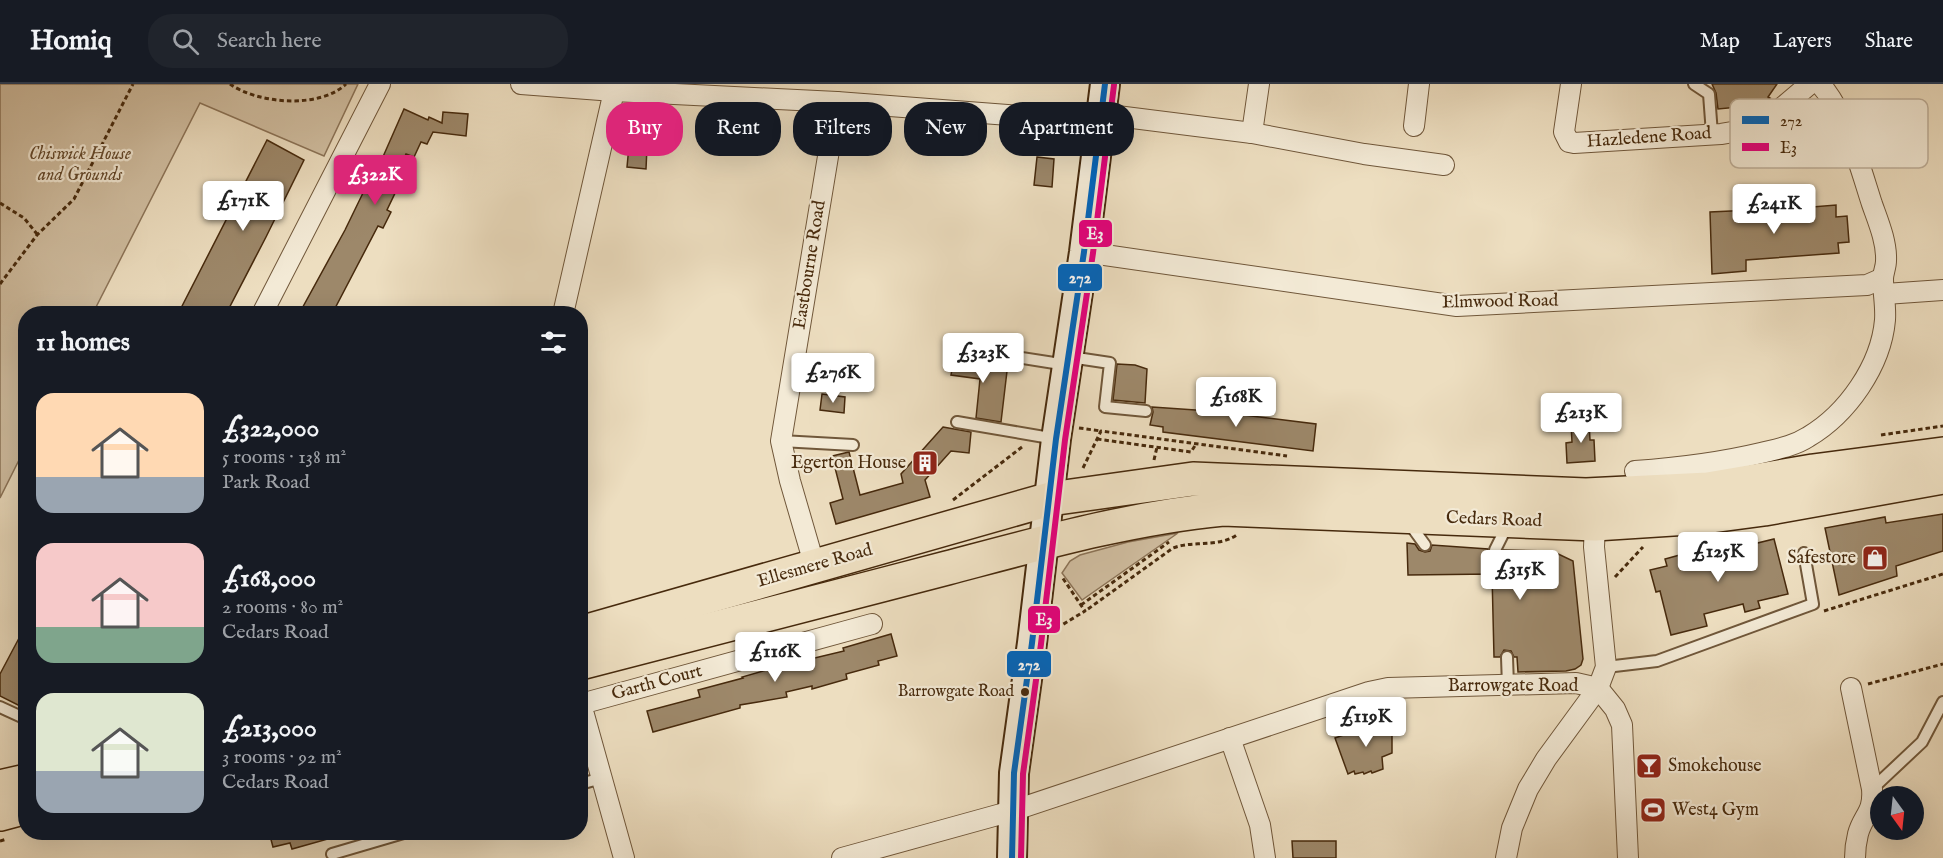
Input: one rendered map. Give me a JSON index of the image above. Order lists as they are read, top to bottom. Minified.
{"streets":{"highway":["Cedars Road","Ellesmere Road"],"street":["Hazledene Road","Eastbourne Road","Elmwood Road","Garth Court","Barrowgate Road"]},"crossings":[["Eastbourne Road","Ellesmere Road"],["Cedars Road","Ellesmere Road"]],"parks":["Chiswick House and Grounds"],"places":{"building":["Egerton House"],"shop":["Safestore"],"other":["Barrowgate Road"],"bar":["Smokehouse"],"sports":["West4 Gym"]},"lines":["transit line 272","transit line E3"],"legend":["272","E3"],"north":"bottom","page":{"header":"Homiq","search":"Search here","nav":["Map","Layers","Share"],"chip":["Buy","Rent","Filters","New","Apartment"],"price":["£322K","£171K","£241K","£323K","£276K","£168K","£213K","£125K","£315K","£116K","£119K"],"heading":"11 homes","list":[{"name":"£322,000","note":"5 rooms · 138 m² · Park Road"},{"name":"£168,000","note":"2 rooms · 80 m² · Cedars Road"},{"name":"£213,000","note":"3 rooms · 92 m² · Cedars Road"}]}}
